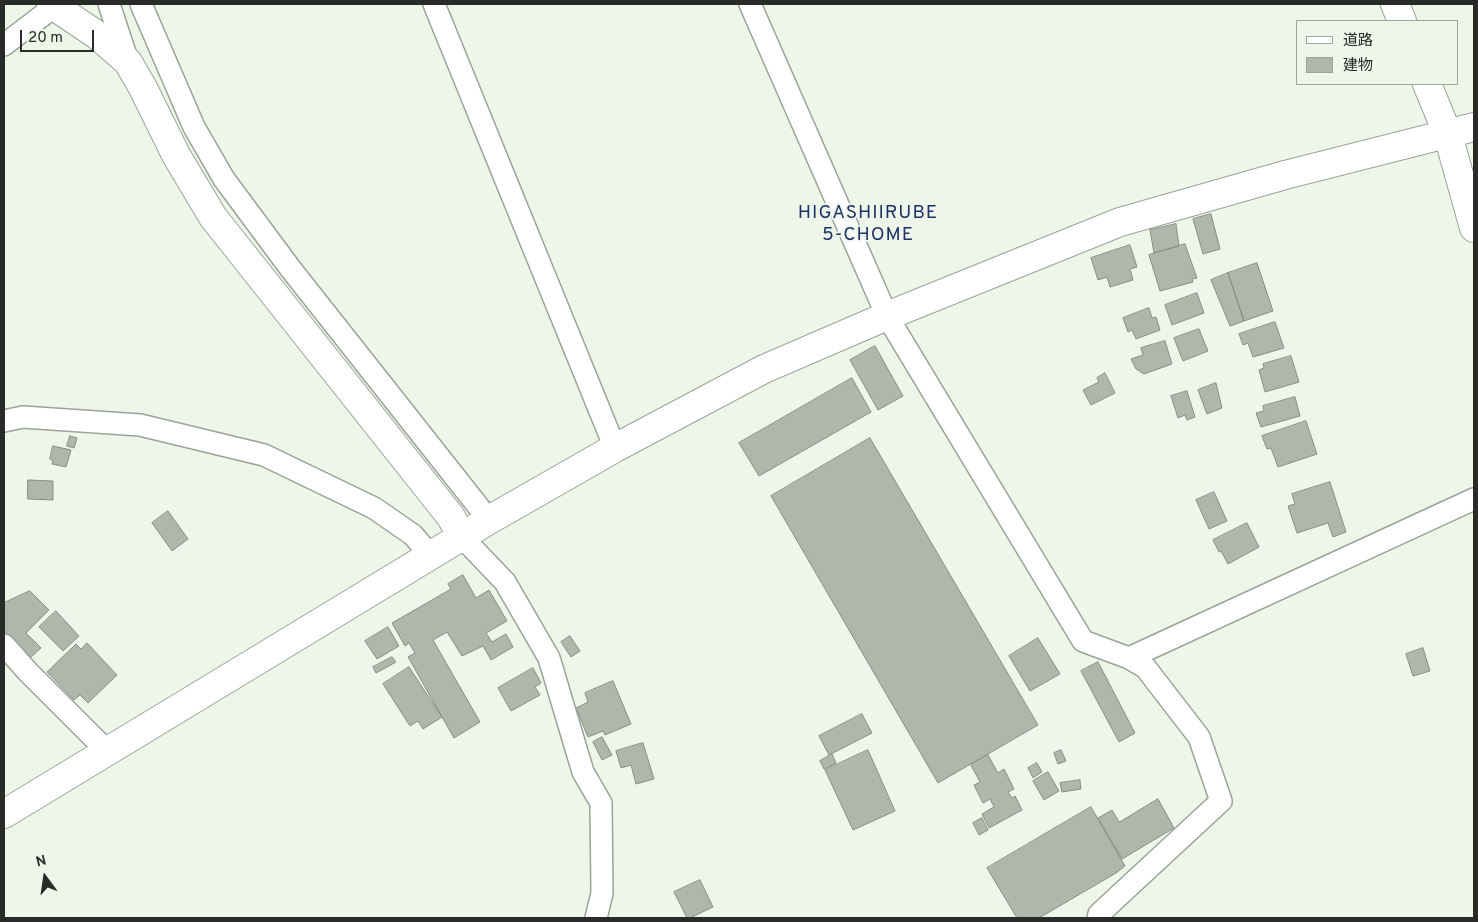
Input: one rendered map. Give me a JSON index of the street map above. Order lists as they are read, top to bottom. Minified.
{"districts":["HIGASHIIRUBE 5-CHOME"],"legend":["道路","建物"],"scale_bar":"20 m","north":"top"}
